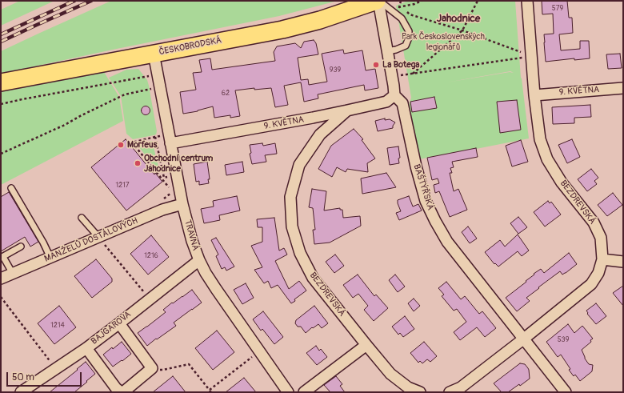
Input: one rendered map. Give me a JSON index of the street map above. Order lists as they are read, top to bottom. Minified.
{"streets":{"main road":["ČESKOBRODSKÁ"],"street":["9. KVĚTNA","BAŠTÝŘSKÁ","BEZDREVSKÁ","TRAVNÁ","MANŽELŮ DOSTÁLOVÝCH","BAJGAROVA"]},"crossings":[["ČESKOBRODSKÁ","TRAVNÁ"],["9. KVĚTNA","BAŠTÝŘSKÁ"],["9. KVĚTNA","BEZDREVSKÁ"],["9. KVĚTNA","TRAVNÁ"],["BAŠTÝŘSKÁ","BEZDREVSKÁ"],["TRAVNÁ","MANŽELŮ DOSTÁLOVÝCH"],["TRAVNÁ","BAJGAROVA"]],"districts":["Jahodnice"],"parks":["Park Československých legionářů"],"places":["La Botega","Morfeus","Obchodní centrum Jahodnice"],"house_numbers":["579","939","62","1217","1216","1214","539"],"scale_bar":"50 m"}
